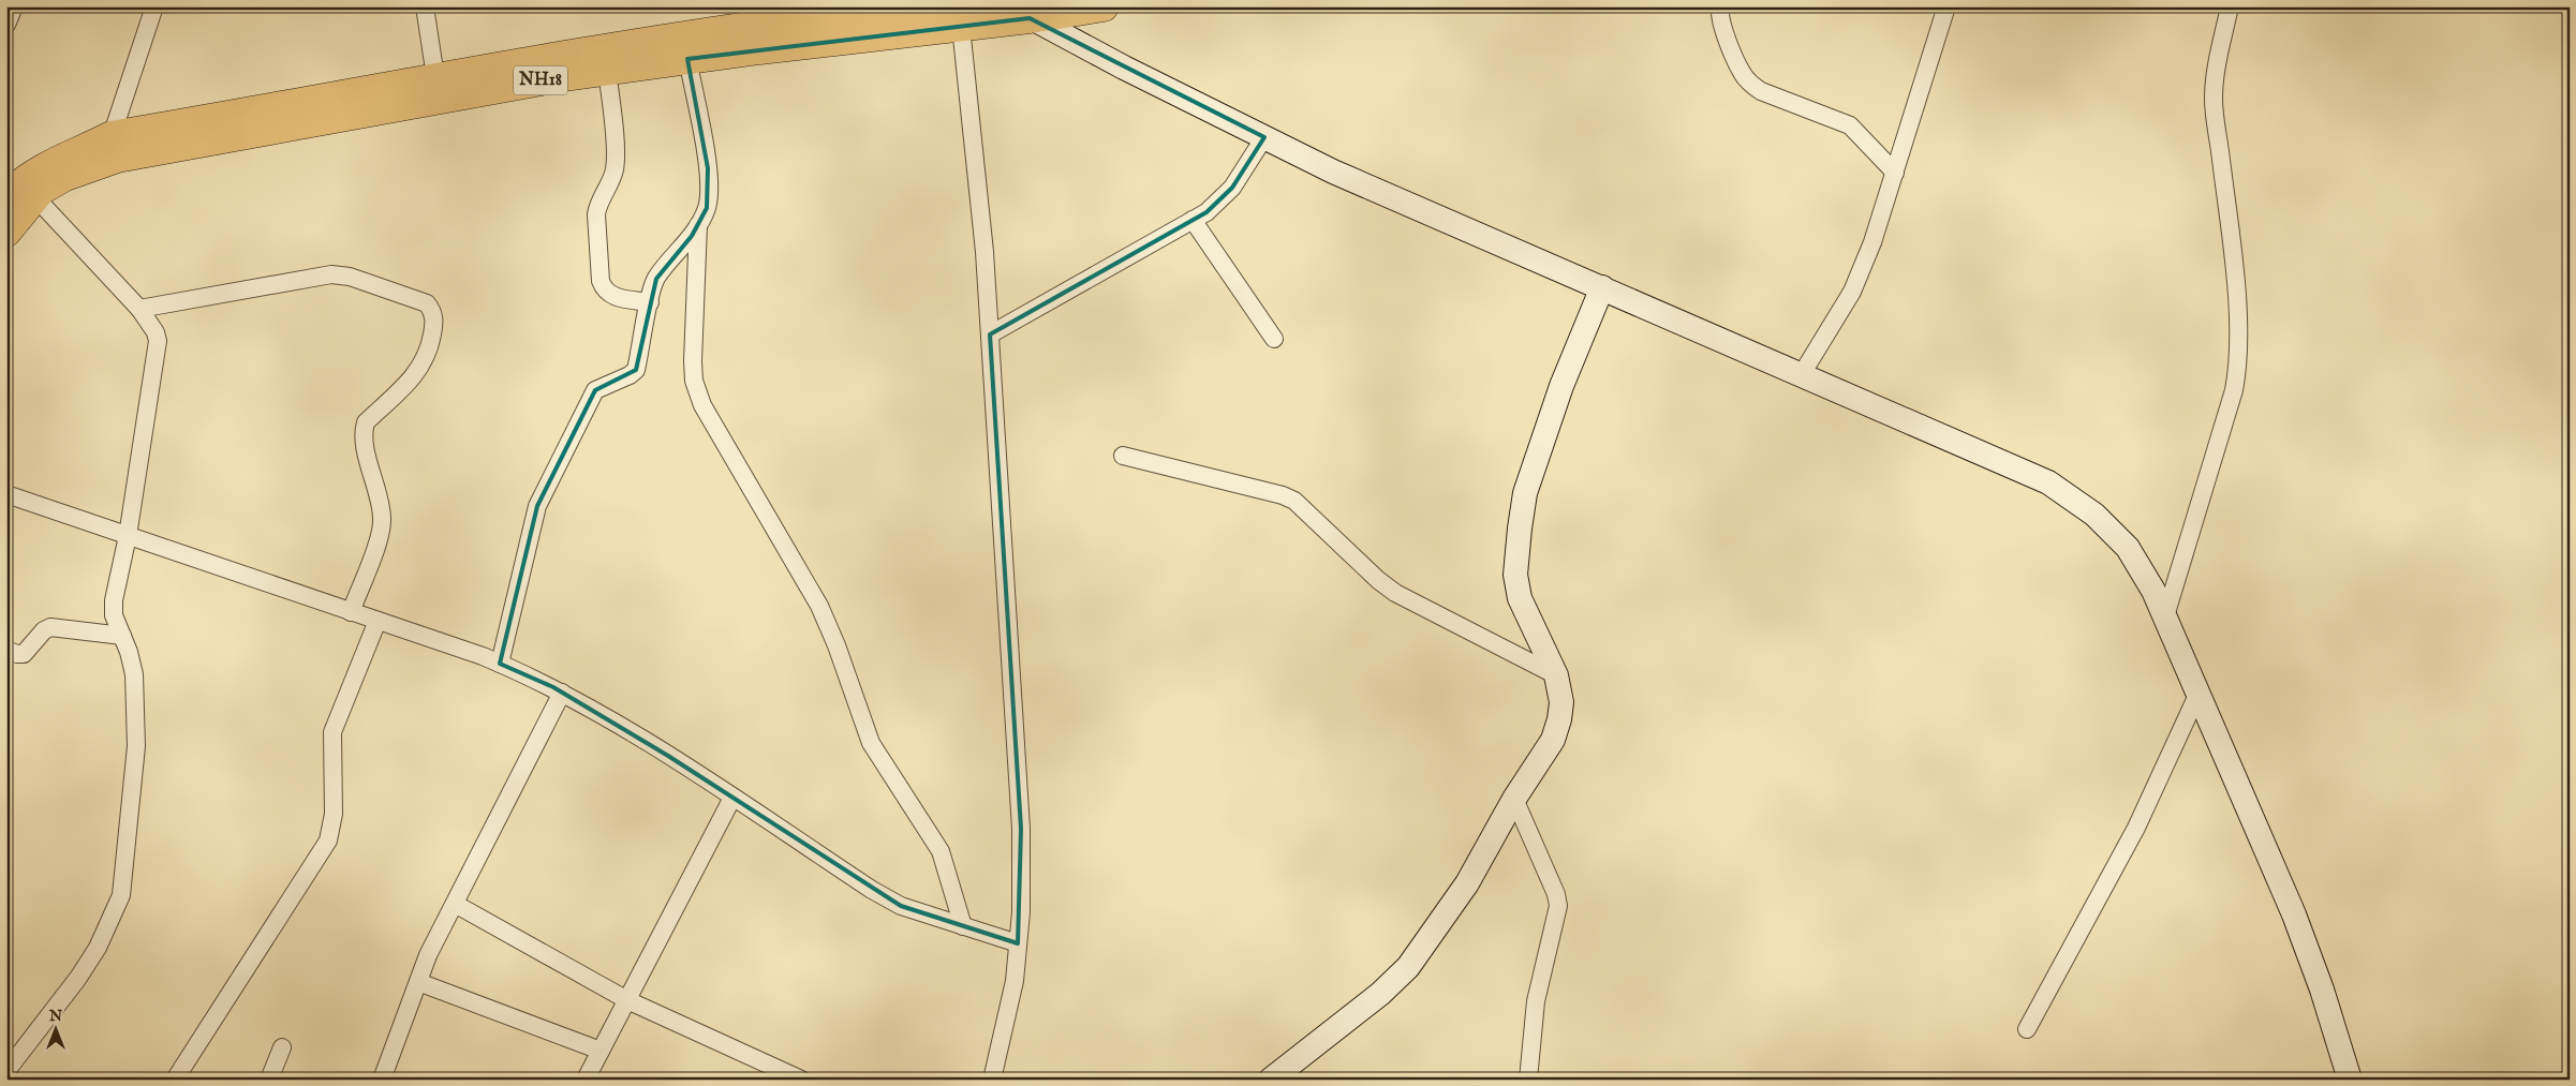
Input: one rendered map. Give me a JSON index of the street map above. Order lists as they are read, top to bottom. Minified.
{"streets":{"highway":["NH18"]},"north":"top"}
